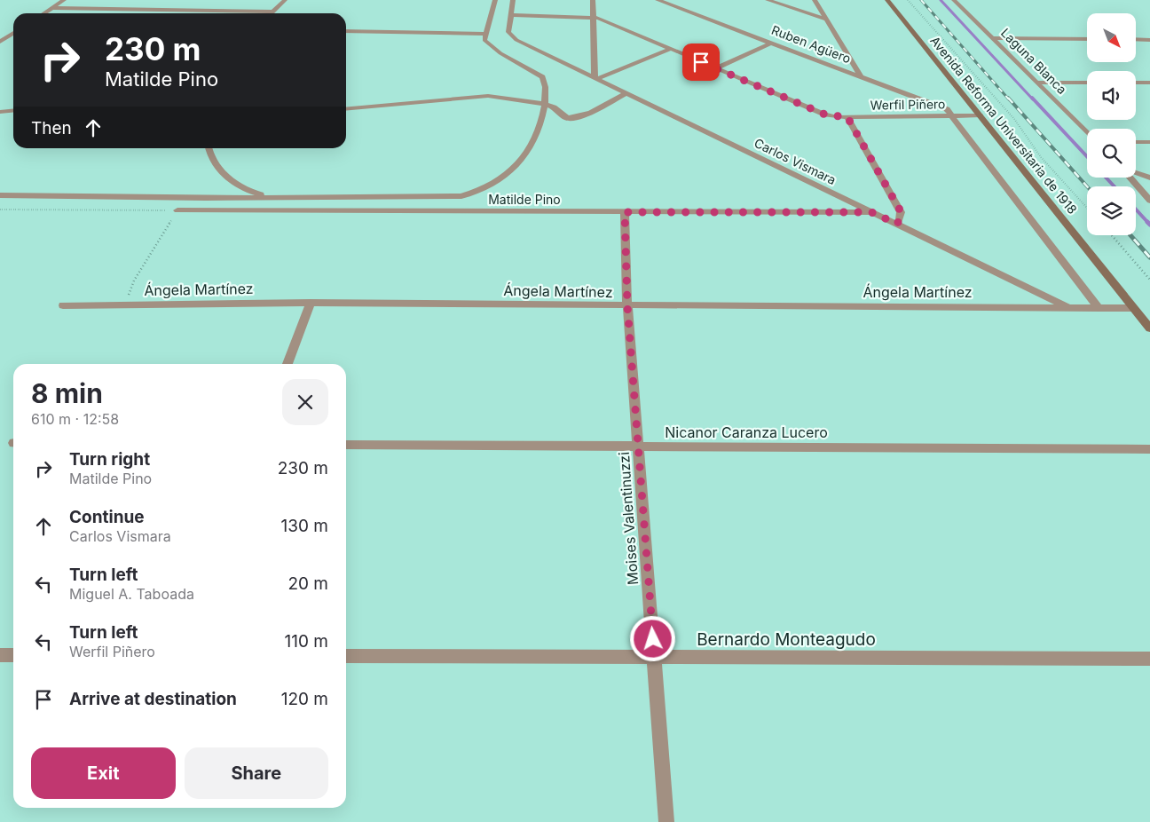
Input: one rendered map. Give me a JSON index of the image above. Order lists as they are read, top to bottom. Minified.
{"streets":{"main road":["Avenida Reforma Universitaria de 1918"],"street":["Ruben Agüero","Laguna Blanca","Werfil Piñero","Carlos Vismara","Matilde Pino","Ángela Martínez","Nicanor Caranza Lucero","Moises Valentinuzzi","Bernardo Monteagudo"]},"crossings":[["Ruben Agüero","Werfil Piñero"],["Werfil Piñero","Avenida Reforma Universitaria de 1918"],["Werfil Piñero","Carlos Vismara"],["Avenida Reforma Universitaria de 1918","Ángela Martínez"],["Carlos Vismara","Matilde Pino"],["Carlos Vismara","Ángela Martínez"],["Matilde Pino","Moises Valentinuzzi"],["Ángela Martínez","Moises Valentinuzzi"],["Nicanor Caranza Lucero","Moises Valentinuzzi"],["Moises Valentinuzzi","Bernardo Monteagudo"]],"north":"bottom right","page":{"turn":["230 m","Matilde Pino"],"then":"Then","heading":["8 min","610 m · 12:58"],"list":[{"name":"Turn right","note":"Matilde Pino","value":"230 m"},{"name":"Continue","note":"Carlos Vismara","value":"130 m"},{"name":"Turn left","note":"Miguel A. Taboada","value":"20 m"},{"name":"Turn left","note":"Werfil Piñero","value":"110 m"},{"name":"Arrive at destination","value":"120 m"}],"buttons":["Exit","Share"]}}
